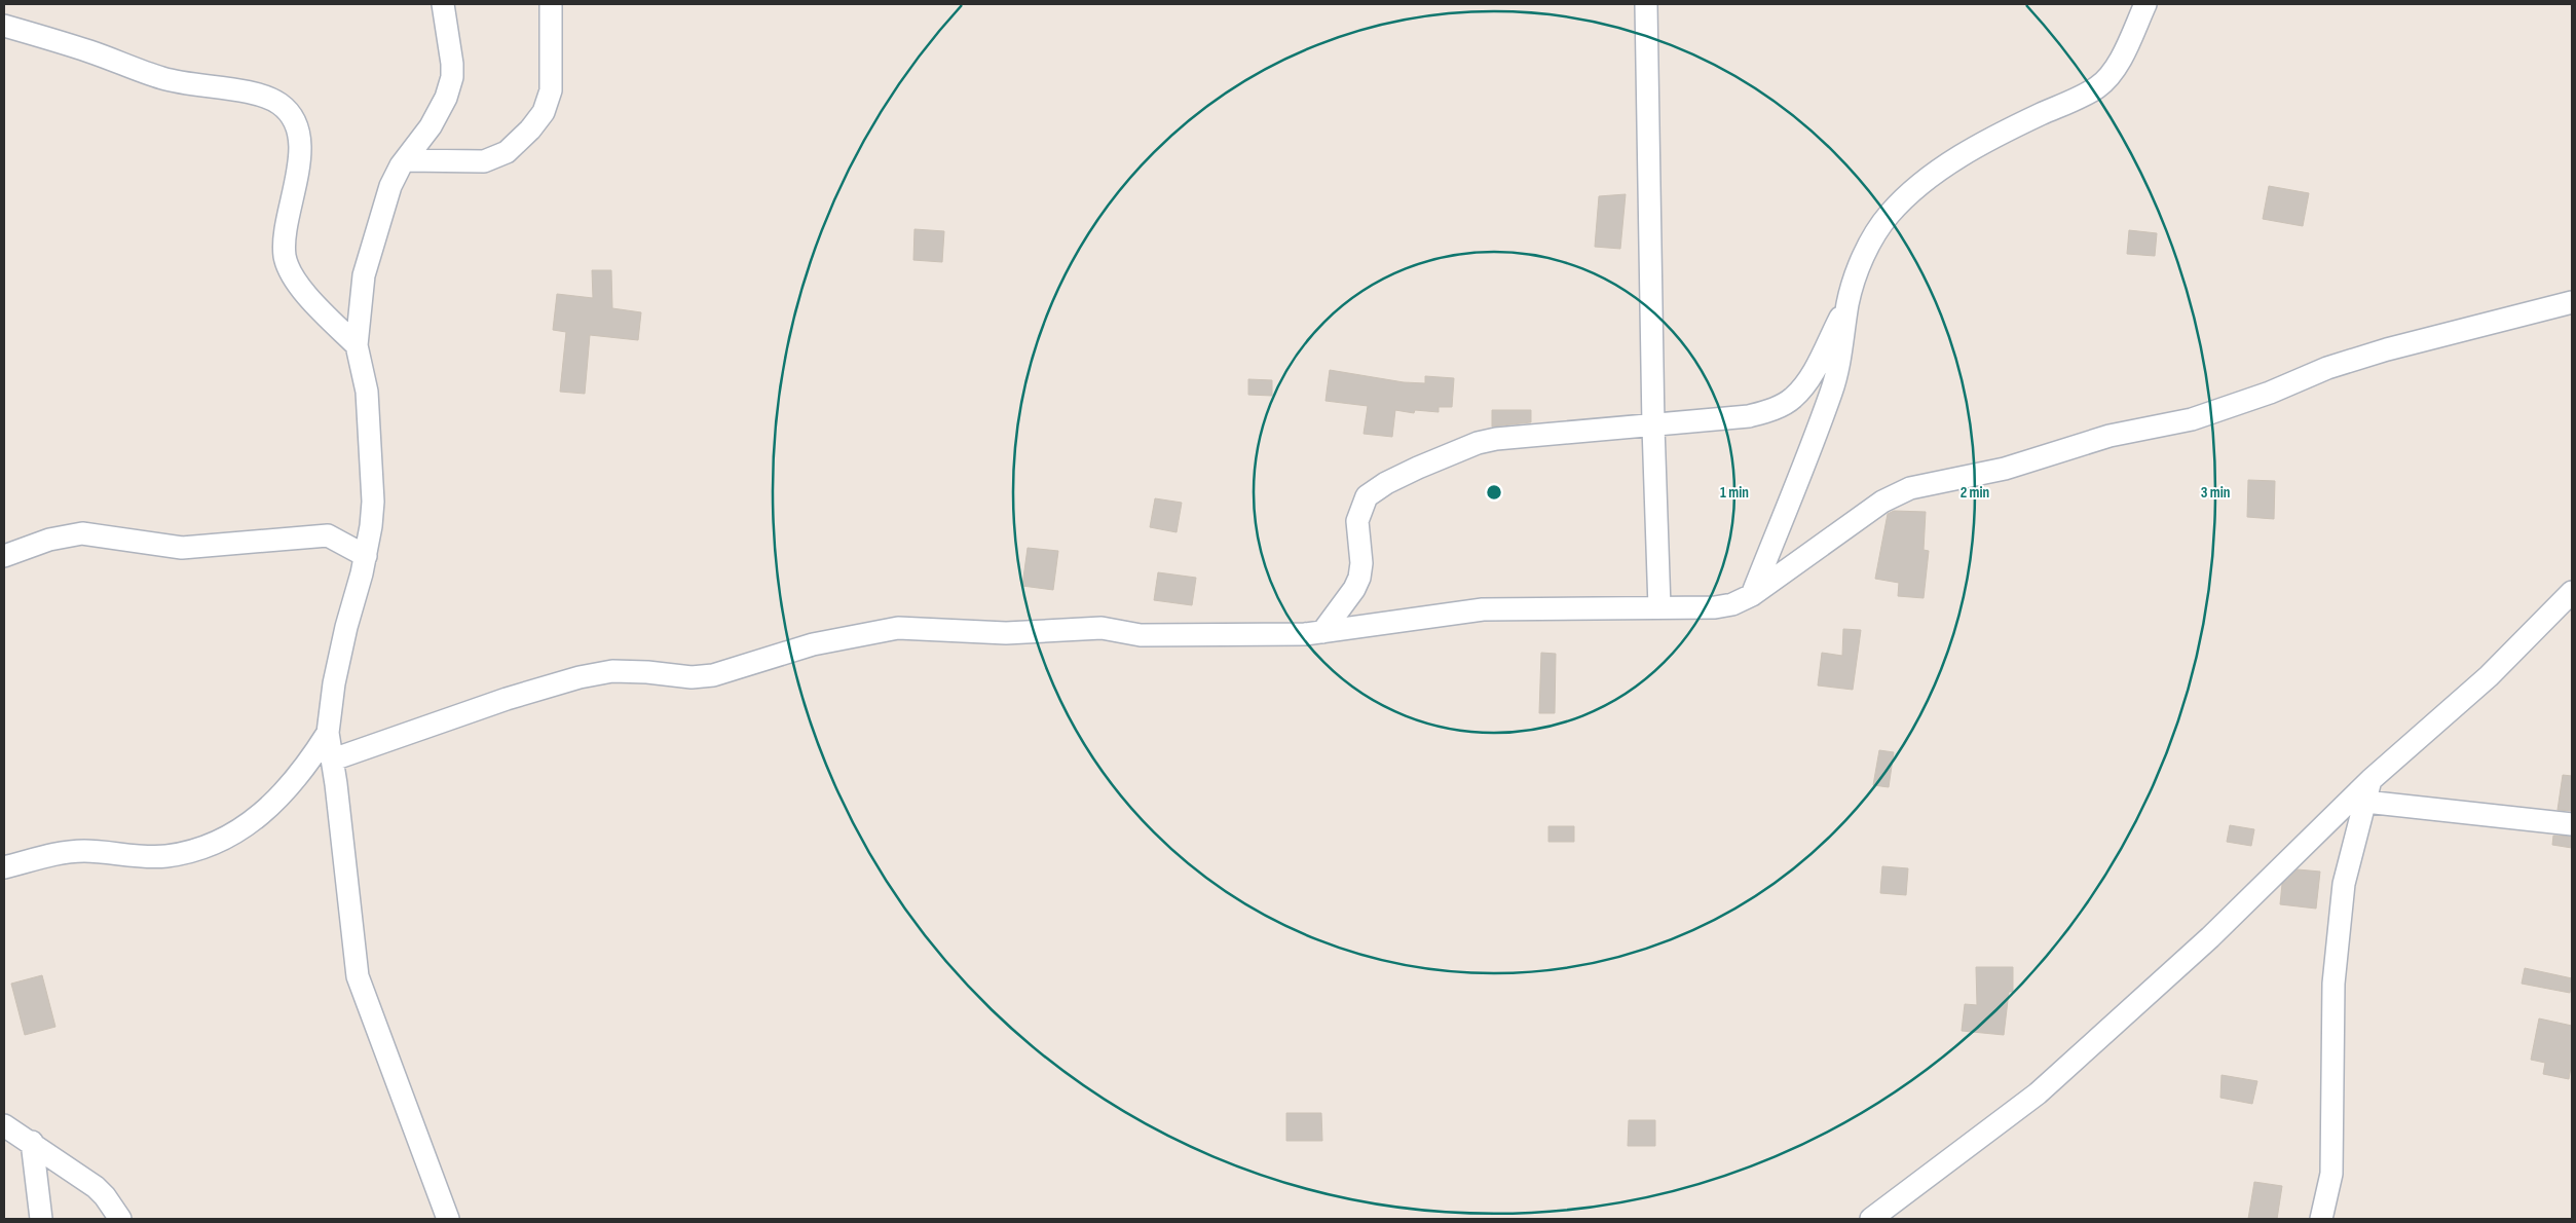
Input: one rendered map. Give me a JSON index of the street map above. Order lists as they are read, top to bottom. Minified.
{"rings":["1 min","2 min","3 min"]}
